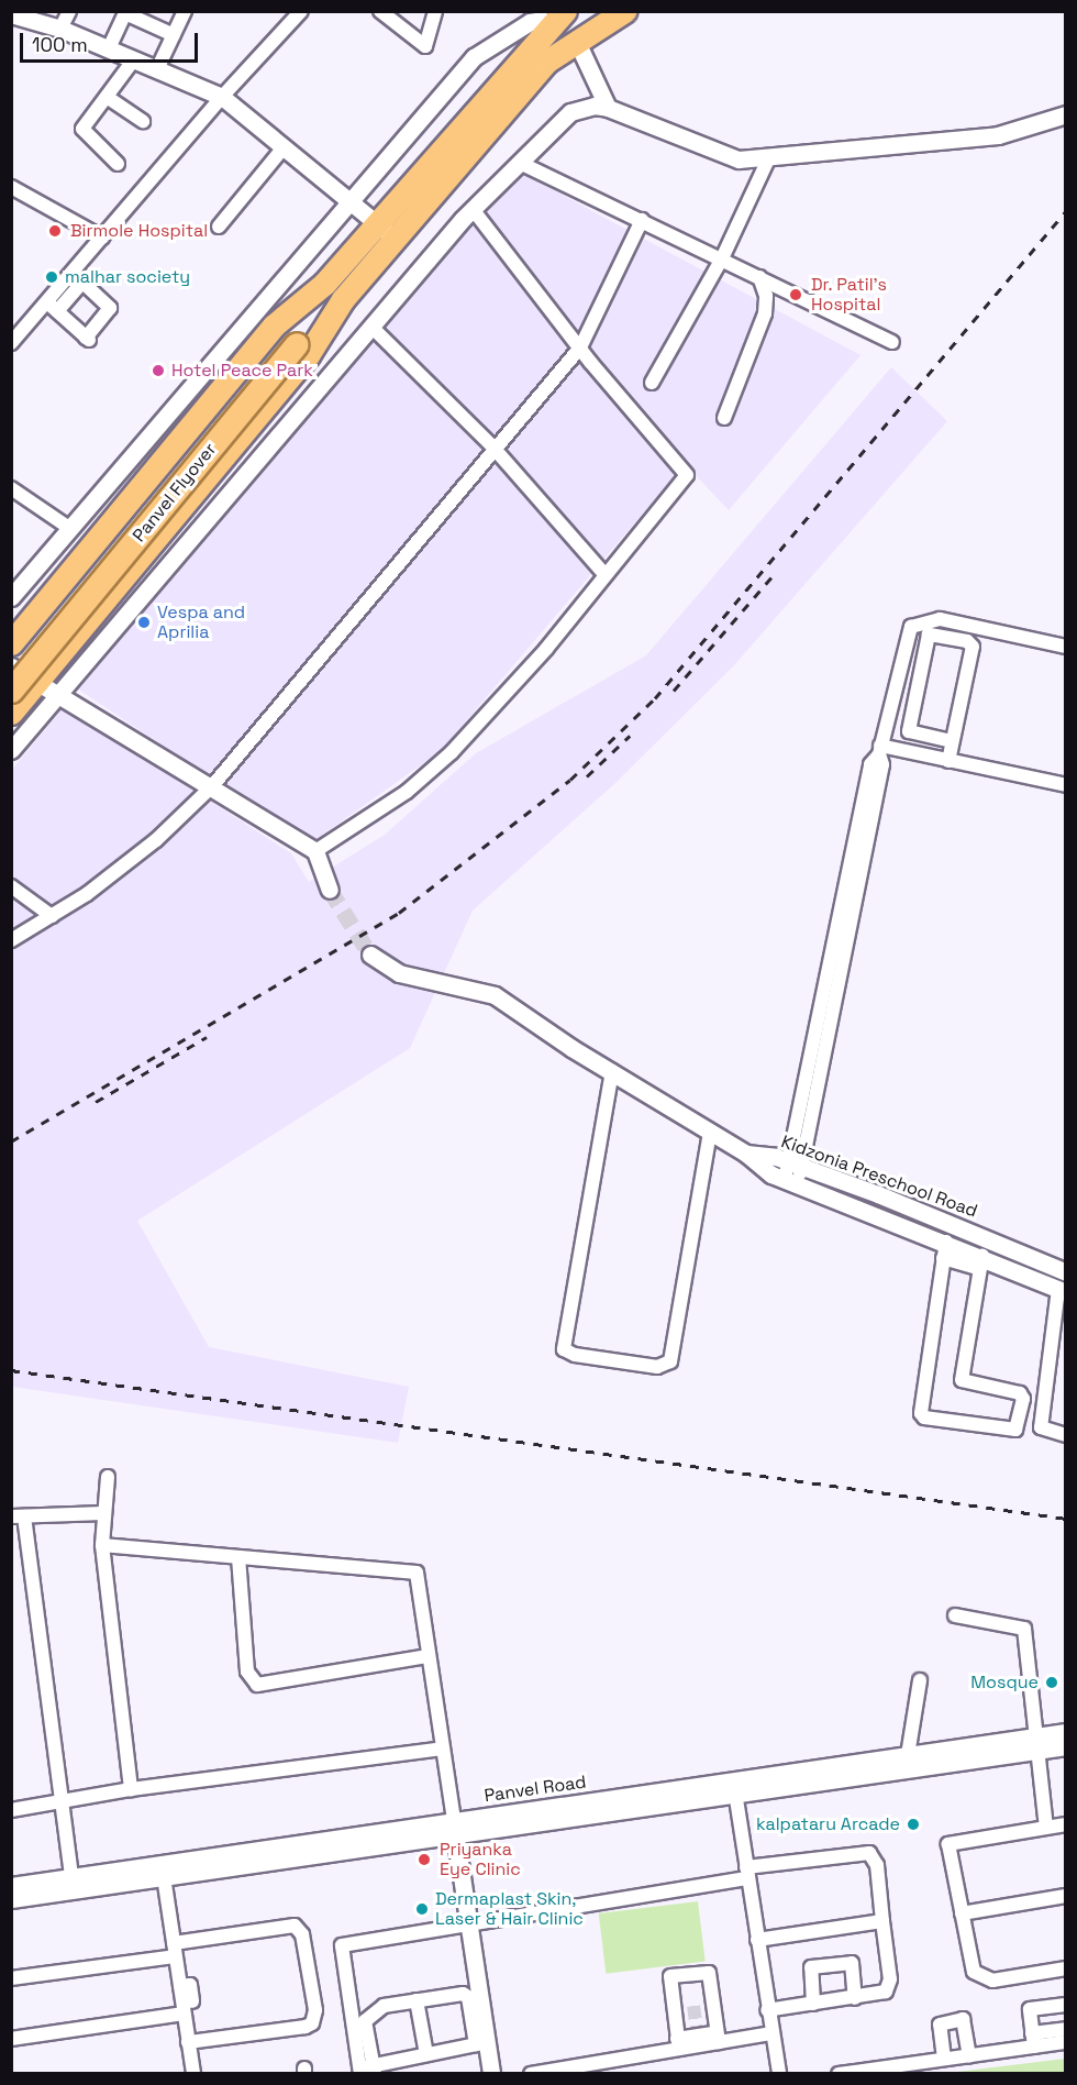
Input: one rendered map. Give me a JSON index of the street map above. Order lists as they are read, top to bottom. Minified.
{"streets":{"highway":["Panvel Flyover"],"street":["Kidzonia Preschool Road","Panvel Road"]},"places":["Birmole Hospital","malhar society","Dr. Patil's Hospital","Hotel Peace Park","Vespa and Aprilia","Mosque","kalpataru Arcade","Priyanka Eye Clinic","Dermaplast Skin, Laser & Hair Clinic"],"scale_bar":"100 m"}
